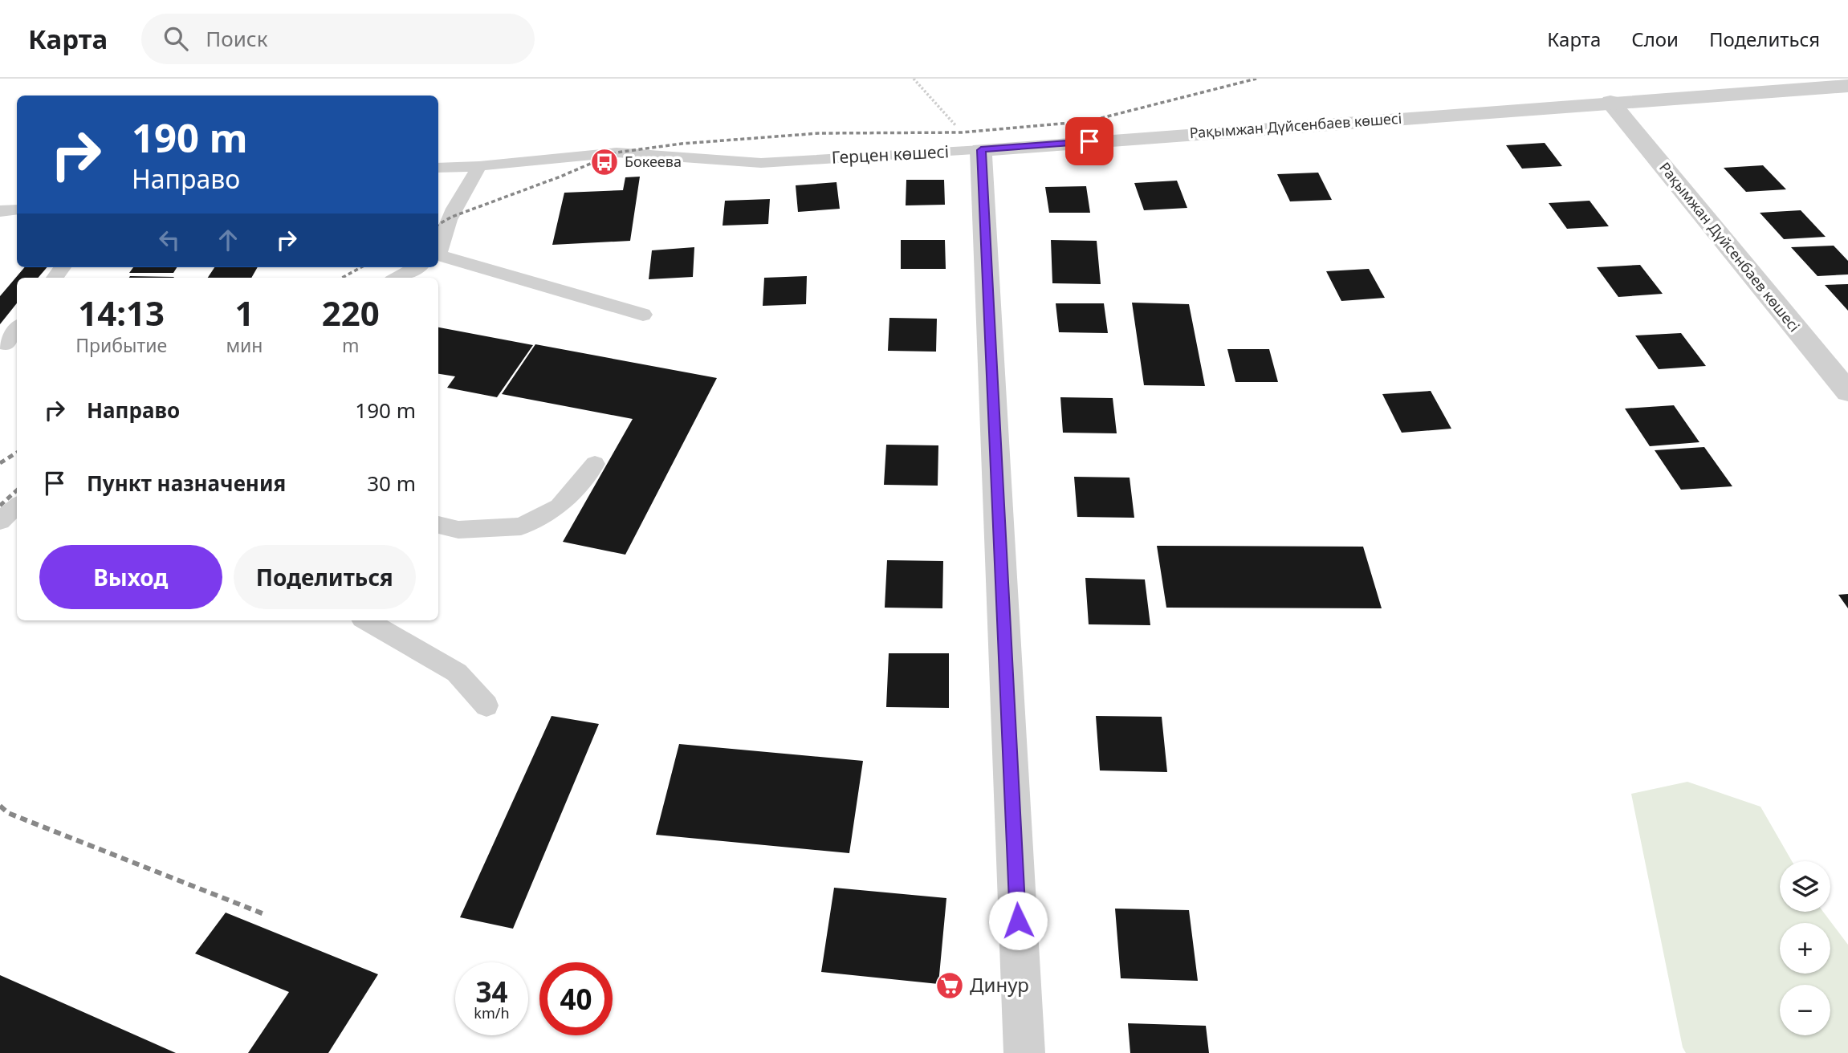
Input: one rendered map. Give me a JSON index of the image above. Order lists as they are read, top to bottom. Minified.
{"streets":{"street":["Рақымжан Дүйсенбаев көшесі"],"lane":["Герцен көшесі"]},"crossings":[["Рақымжан Дүйсенбаев көшесі","Герцен көшесі"]],"places":{"bus stop":["Бокеева"],"supermarket":["Динур"]},"page":{"header":"Карта","search":"Поиск","nav":["Карта","Слои","Поделиться"],"turn":["190 m","Направо"],"eta":["14:13","Прибытие","1","мин","220","m"],"list":[{"name":"Направо","value":"190 m"},{"name":"Пункт назначения","value":"30 m"}],"buttons":["Выход","Поделиться"],"map_buttons":["+","−"],"speed":"34 km/h","limit":"40"}}
